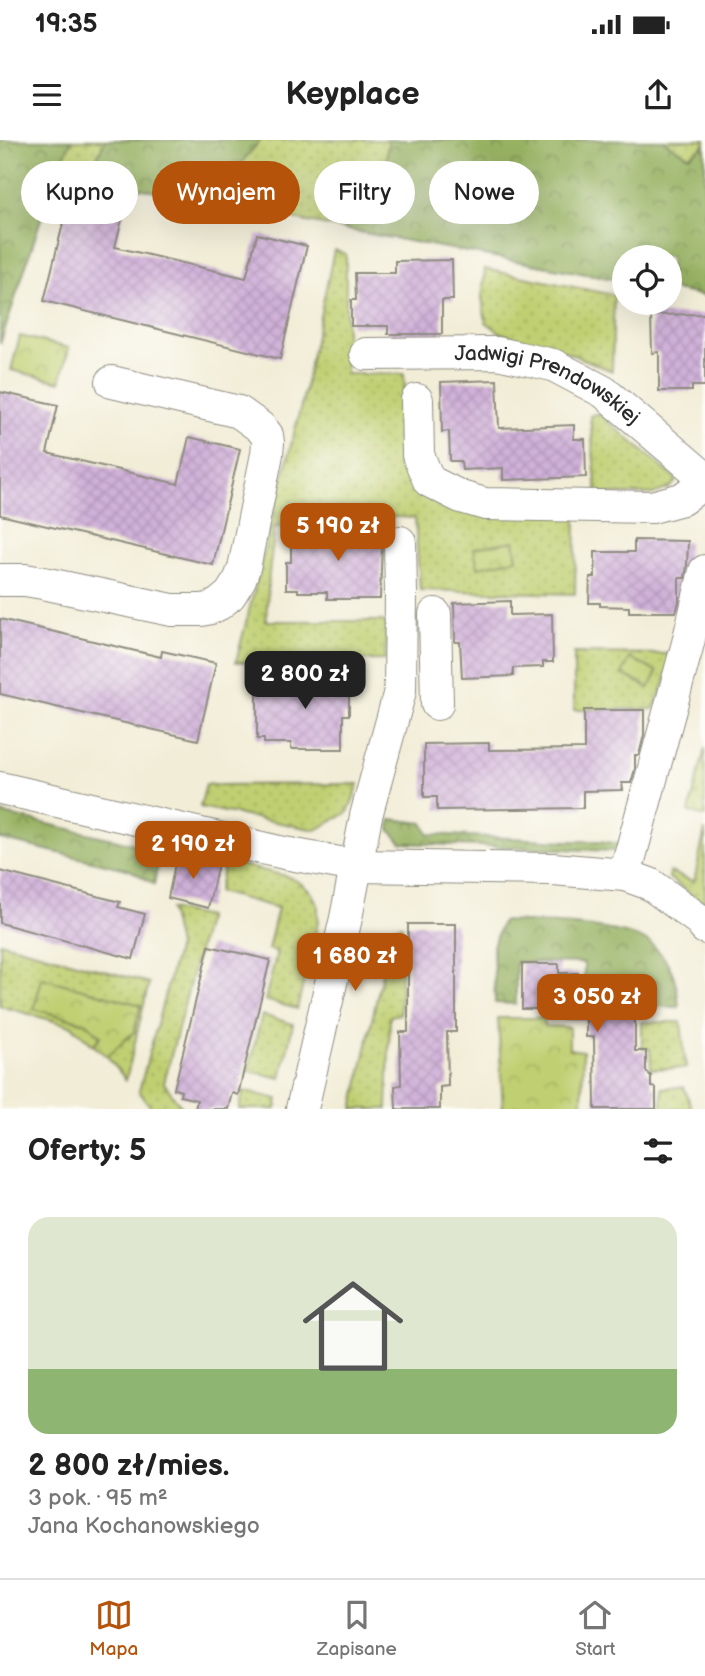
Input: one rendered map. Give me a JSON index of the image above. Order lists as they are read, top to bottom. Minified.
{"streets":{"street":["Jadwigi Prendowskiej"]},"page":{"status":"19:35","header":"Keyplace","chip":["Kupno","Wynajem","Filtry","Nowe"],"price":["5 190 zł","2 800 zł","2 190 zł","1 680 zł","3 050 zł"],"heading":"Oferty: 5","list":[{"name":"2 800 zł/mies.","note":"3 pok. · 95 m² · Jana Kochanowskiego"}],"tabs":["Mapa","Zapisane","Start"]}}
